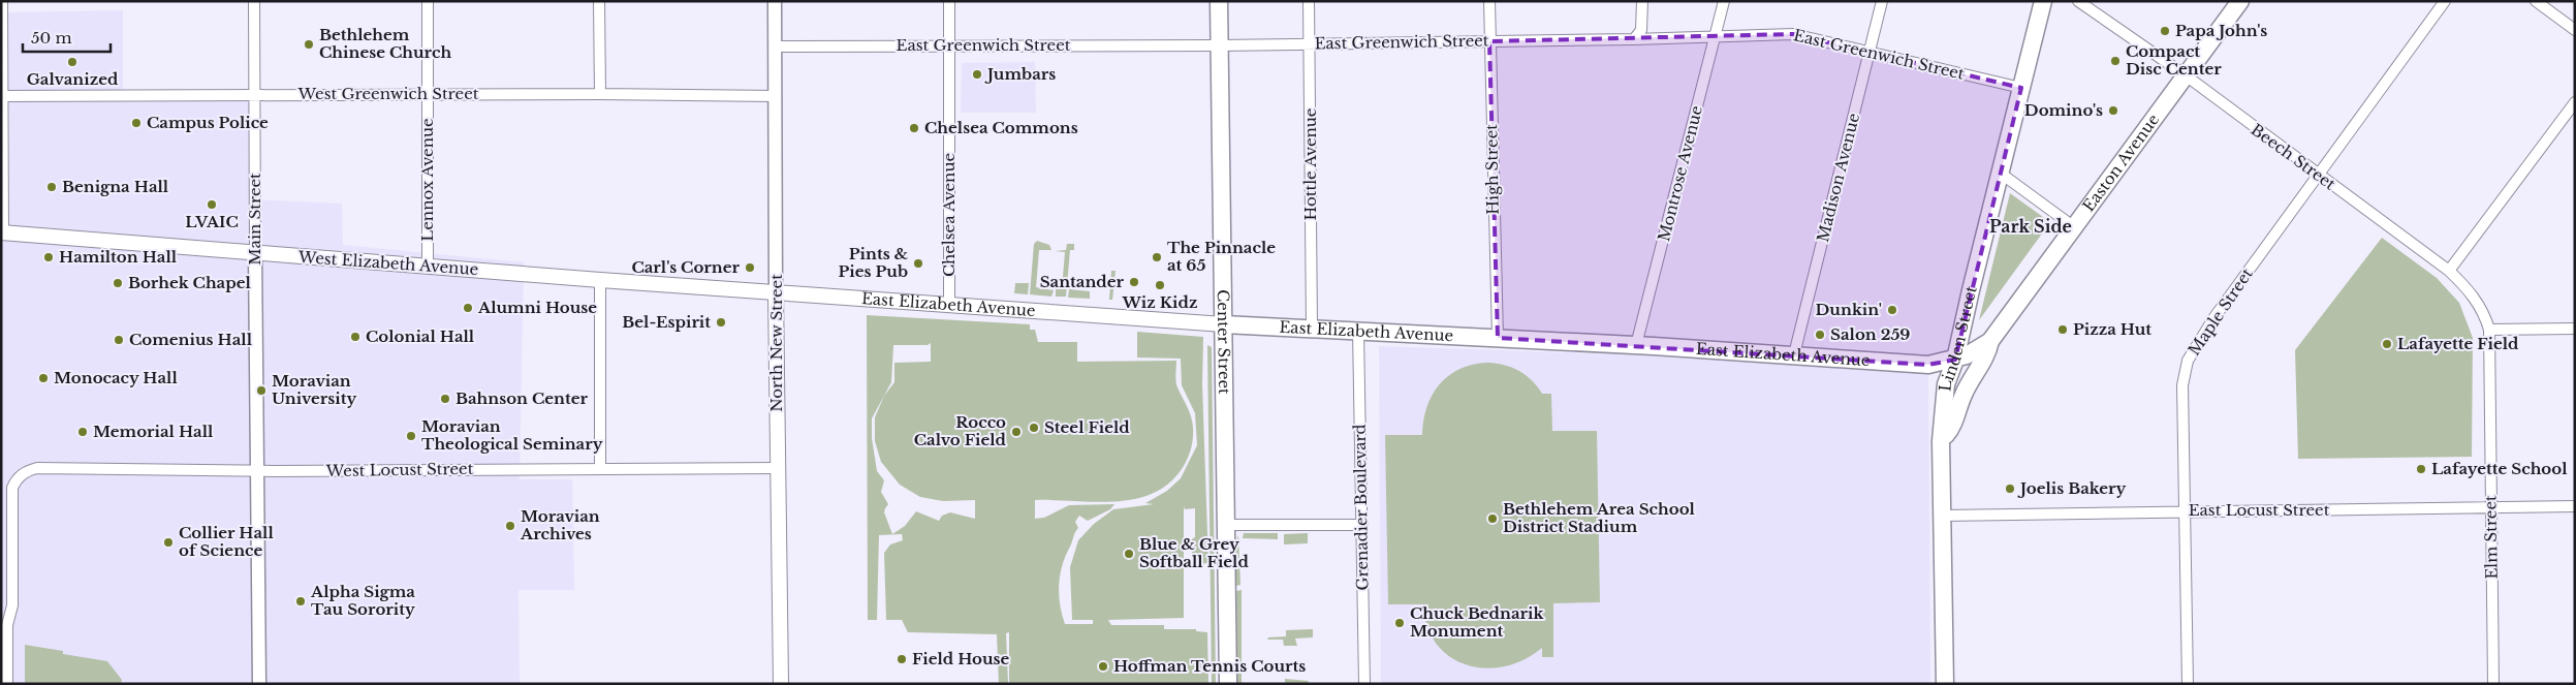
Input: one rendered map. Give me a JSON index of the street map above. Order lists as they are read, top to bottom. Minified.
{"streets":{"main road":["Easton Avenue","West Elizabeth Avenue","East Elizabeth Avenue","Linden Street","Center Street","North New Street"],"street":["East Greenwich Street","West Greenwich Street","Beech Street","Hottle Avenue","High Street","Montrose Avenue","Madison Avenue","Lennox Avenue","Chelsea Avenue","Main Street","Maple Street","West Locust Street","Grenadier Boulevard","East Locust Street","Elm Street"]},"crossings":[["East Greenwich Street","Hottle Avenue"],["East Greenwich Street","High Street"],["East Greenwich Street","Montrose Avenue"],["East Greenwich Street","Madison Avenue"],["East Greenwich Street","Chelsea Avenue"],["East Greenwich Street","Linden Street"],["East Greenwich Street","Center Street"],["East Greenwich Street","North New Street"],["West Greenwich Street","Lennox Avenue"],["West Greenwich Street","Main Street"],["West Greenwich Street","North New Street"],["Beech Street","Easton Avenue"],["Beech Street","Maple Street"],["Beech Street","Elm Street"],["Easton Avenue","East Elizabeth Avenue"],["Easton Avenue","Linden Street"],["Hottle Avenue","East Elizabeth Avenue"],["High Street","East Elizabeth Avenue"],["Montrose Avenue","East Elizabeth Avenue"],["Madison Avenue","East Elizabeth Avenue"],["Lennox Avenue","West Elizabeth Avenue"],["Chelsea Avenue","East Elizabeth Avenue"],["Main Street","West Elizabeth Avenue"],["Main Street","West Locust Street"],["West Elizabeth Avenue","East Elizabeth Avenue"],["West Elizabeth Avenue","North New Street"],["East Elizabeth Avenue","Linden Street"],["East Elizabeth Avenue","Center Street"],["East Elizabeth Avenue","North New Street"],["East Elizabeth Avenue","Grenadier Boulevard"],["Maple Street","East Locust Street"],["Linden Street","East Locust Street"],["North New Street","West Locust Street"],["East Locust Street","Elm Street"]],"districts":["Park Side"],"places":["Papa John's","Bethlehem Chinese Church","Compact Disc Center","Galvanized","Jumbars","Domino's","Campus Police","Chelsea Commons","Benigna Hall","LVAIC","Hamilton Hall","The Pinnacle at 65","Pints & Pies Pub","Carl's Corner","Santander","Borhek Chapel","Wiz Kidz","Alumni House","Dunkin'","Bel-Espirit","Pizza Hut","Salon 259","Colonial Hall","Comenius Hall","Lafayette Field","Monocacy Hall","Moravian University","Bahnson Center","Steel Field","Memorial Hall","Rocco Calvo Field","Moravian Theological Seminary","Lafayette School","Joelis Bakery","Bethlehem Area School District Stadium","Moravian Archives","Collier Hall of Science","Blue & Grey Softball Field","Alpha Sigma Tau Sorority","Chuck Bednarik Monument","Field House","Hoffman Tennis Courts"],"scale_bar":"50 m"}
